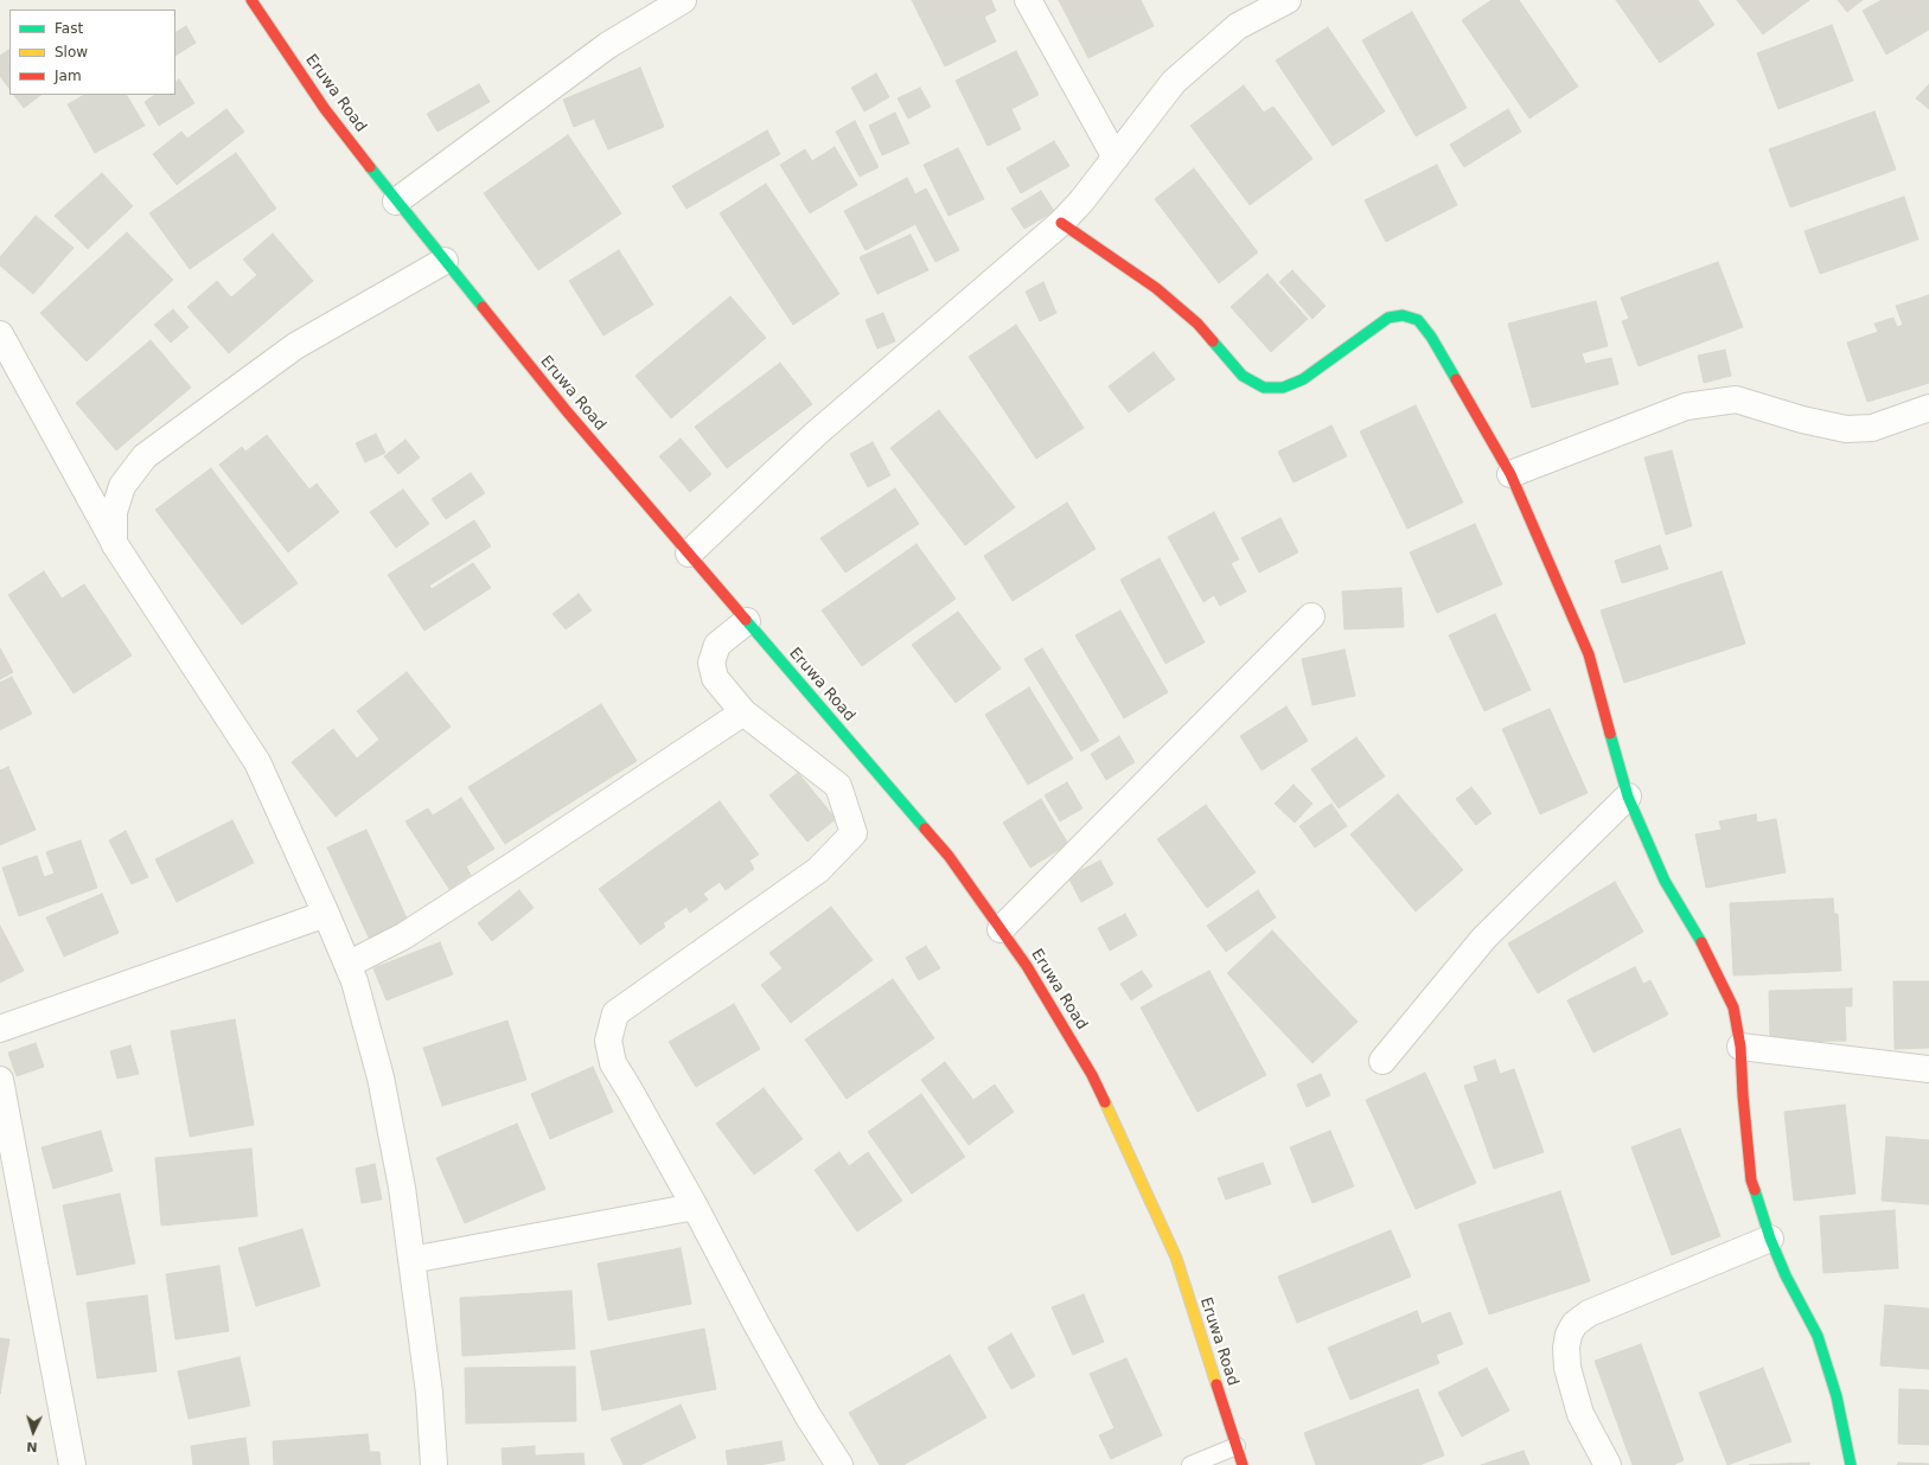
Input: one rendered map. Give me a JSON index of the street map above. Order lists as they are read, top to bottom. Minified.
{"streets":{"main road":["Eruwa Road"]},"legend":["Fast","Slow","Jam"],"north":"bottom"}
